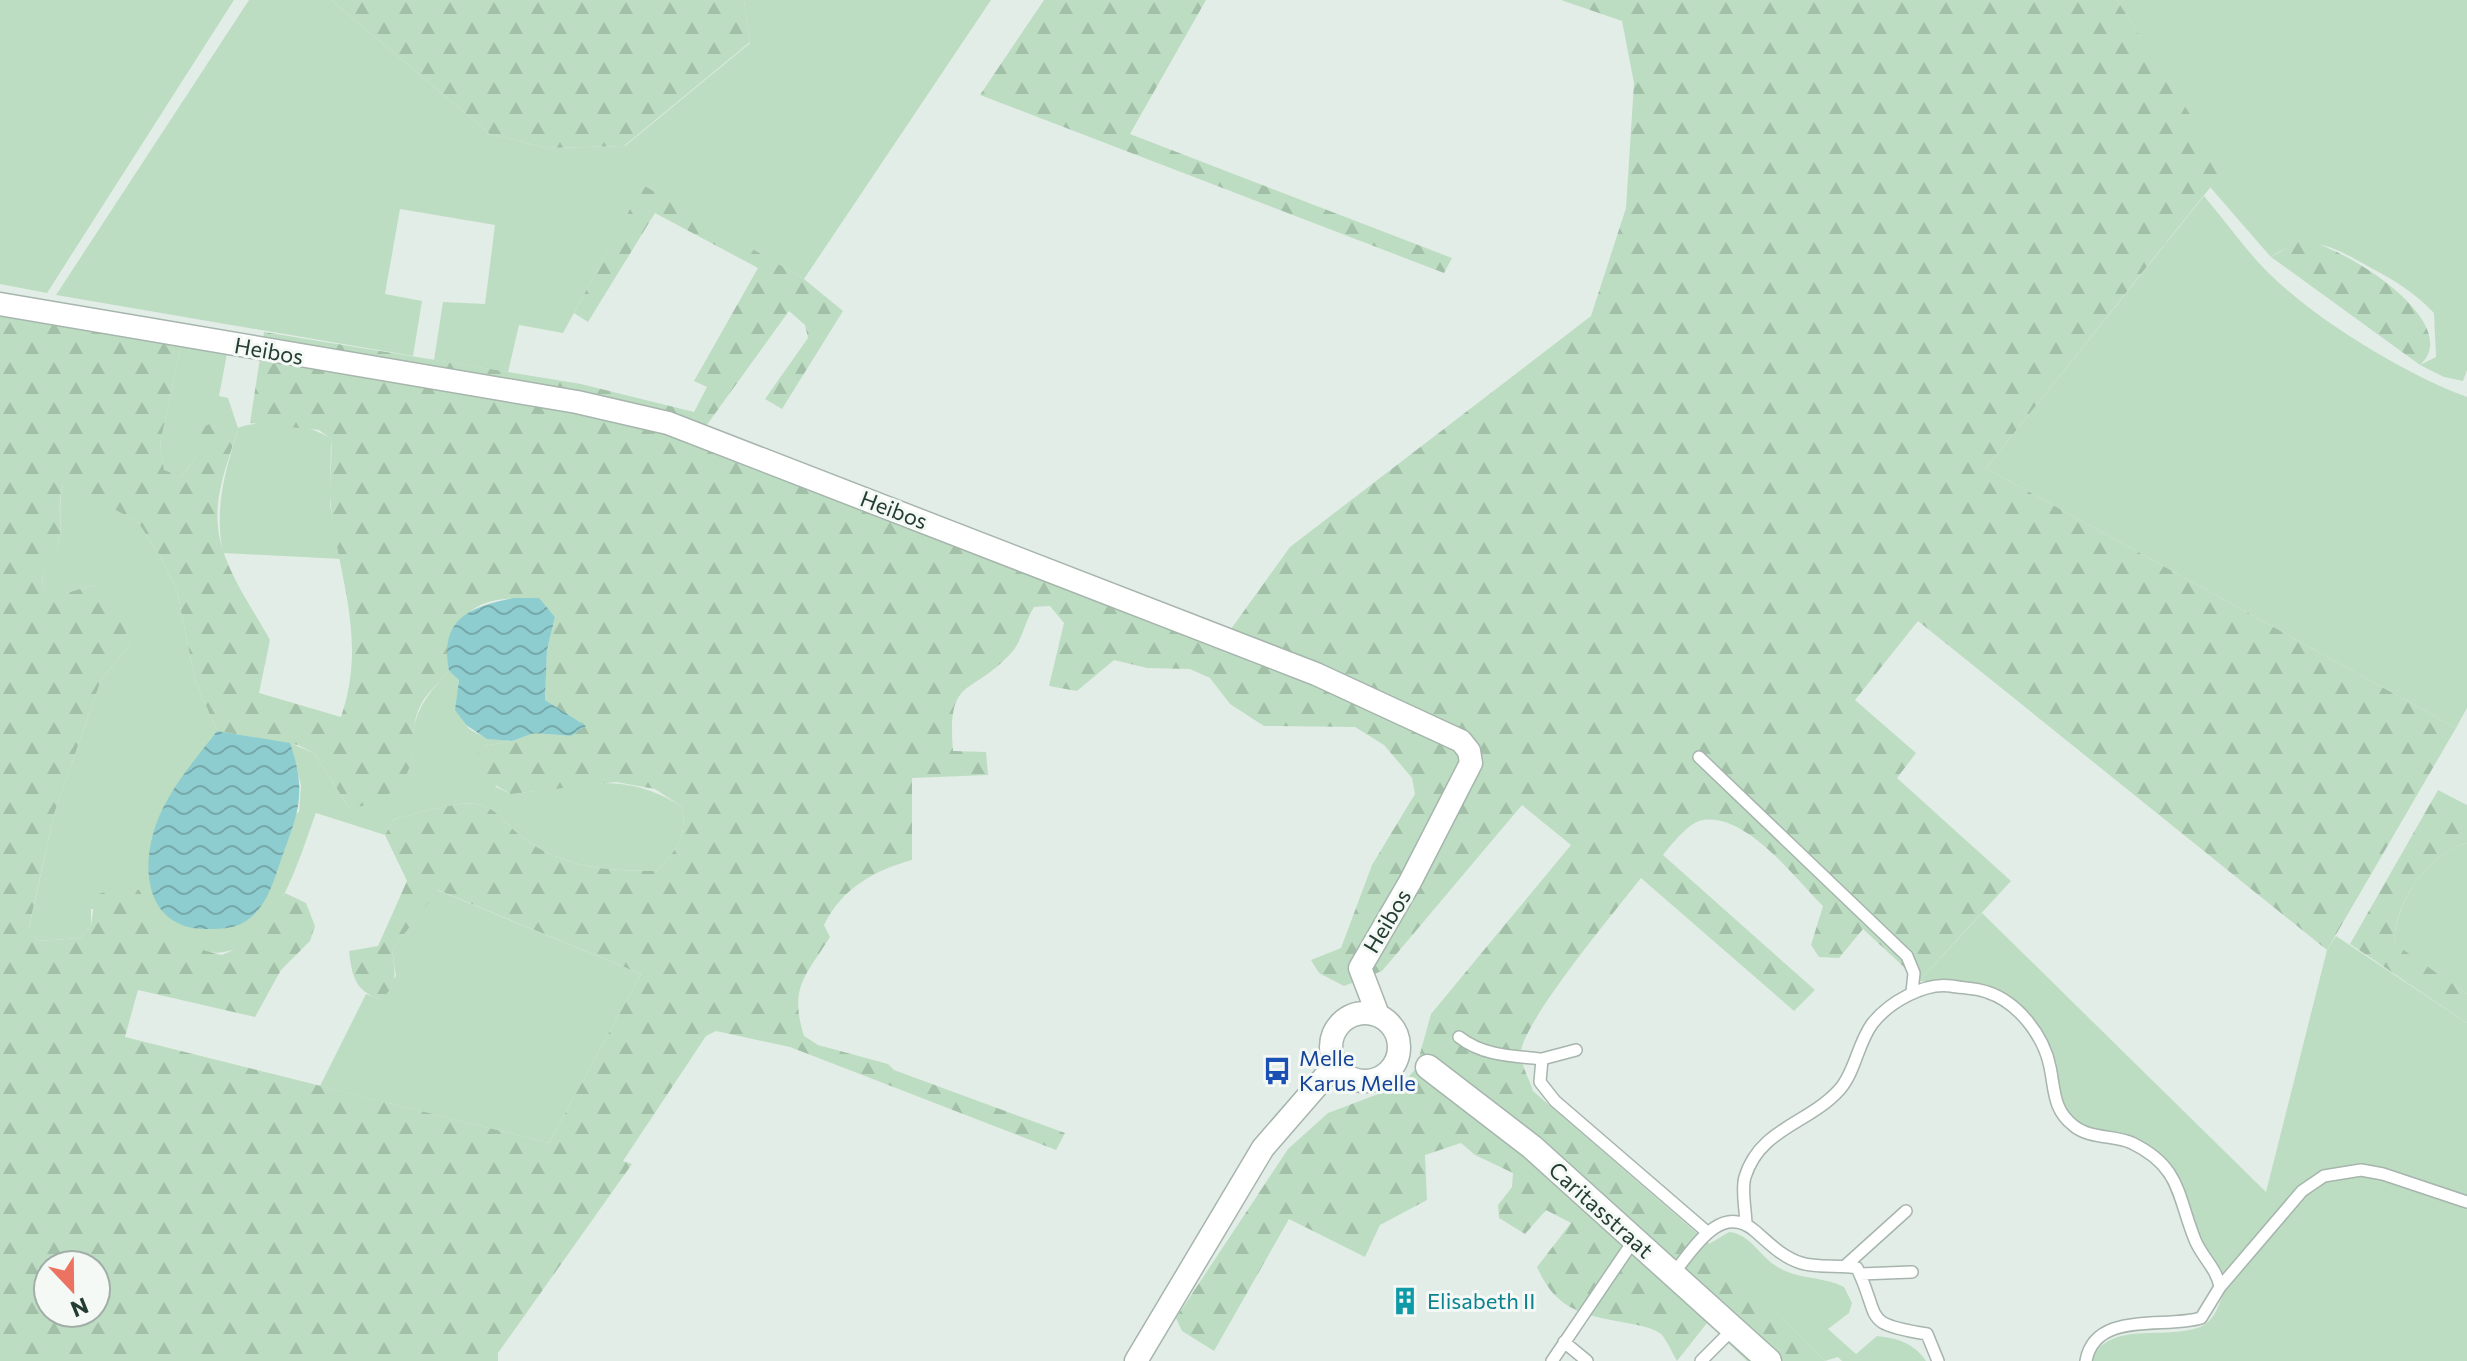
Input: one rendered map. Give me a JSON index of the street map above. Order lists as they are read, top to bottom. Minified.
{"streets":{"street":["Heibos","Caritasstraat"]},"places":{"bus stop":["Melle Karus Melle"],"building":["Elisabeth II"]},"north":"bottom"}
